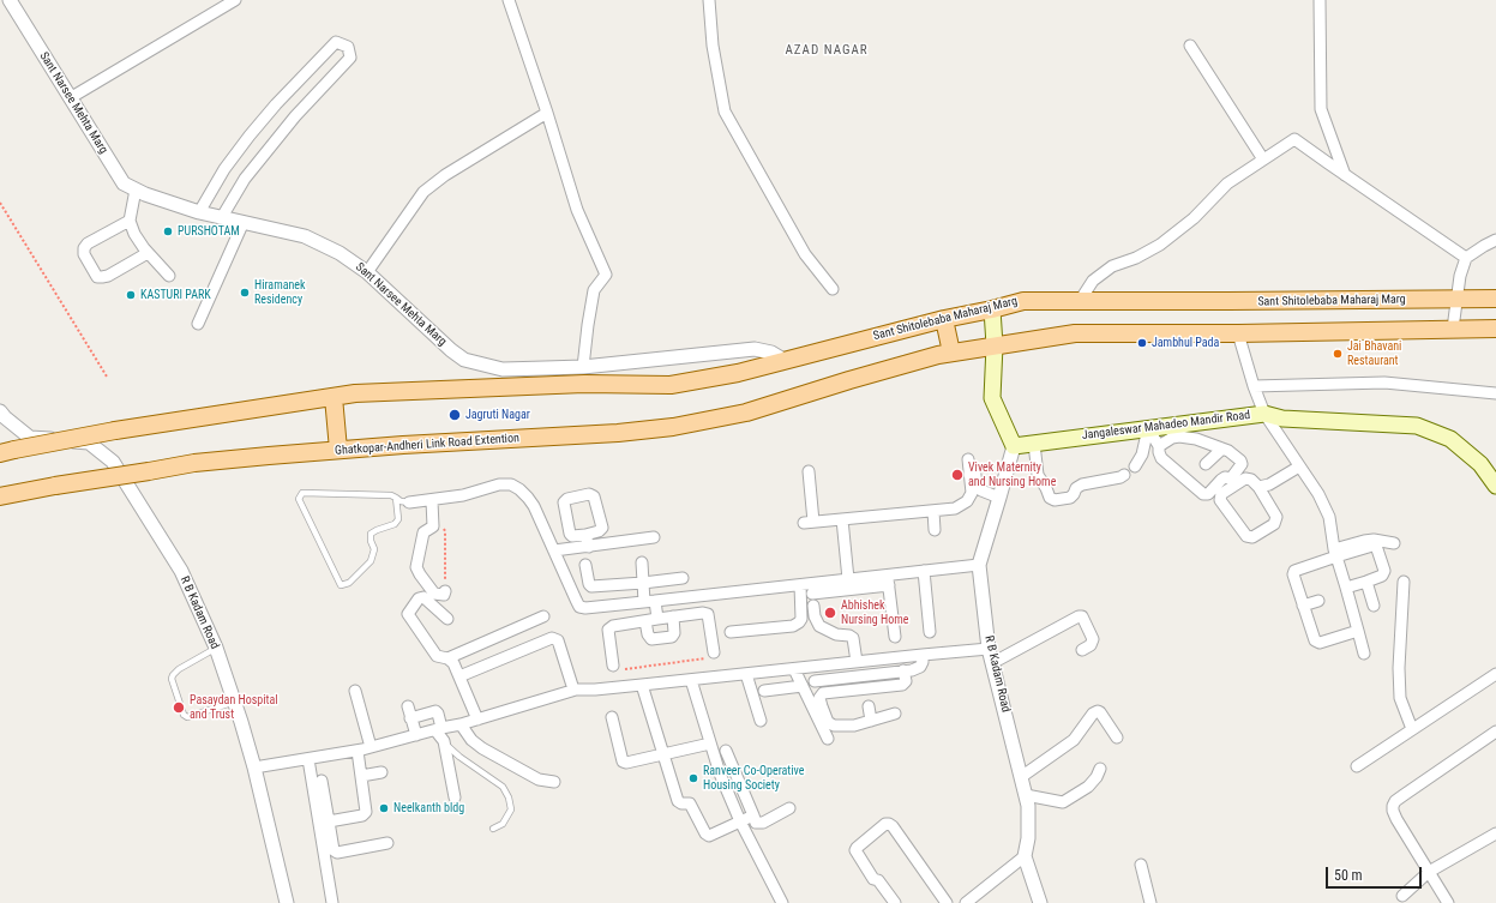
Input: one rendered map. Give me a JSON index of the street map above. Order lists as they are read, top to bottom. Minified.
{"streets":{"main road":["Sant Shitolebaba Maharaj Marg","Jangaleswar Mahadeo Mandir Road","Ghatkopar-Andheri Link Road Extention"],"street":["Sant Narsee Mehta Marg","R B Kadam Road"]},"crossings":[["Sant Narsee Mehta Marg","Sant Shitolebaba Maharaj Marg"],["Jangaleswar Mahadeo Mandir Road","R B Kadam Road"]],"districts":["AZAD NAGAR"],"places":["PURSHOTAM","Hiramanek Residency","KASTURI PARK","Jambhul Pada","Jai Bhavani Restaurant","Jagruti Nagar","Vivek Maternity and Nursing Home","Abhishek Nursing Home","Pasaydan Hospital and Trust","Ranveer Co-Operative Housing Society","Neelkanth bldg"],"scale_bar":"50 m"}
